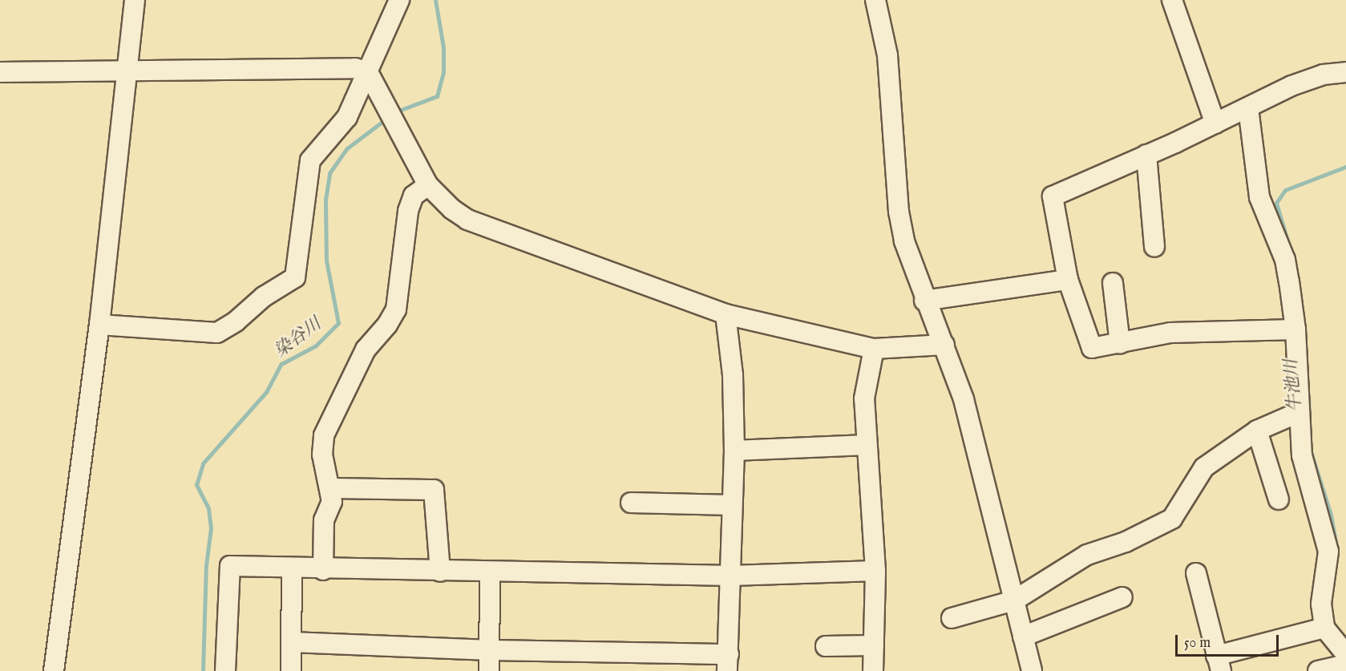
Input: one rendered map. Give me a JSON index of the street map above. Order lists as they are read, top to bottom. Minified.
{"water":["染谷川","牛池川"],"scale_bar":"50 m"}
